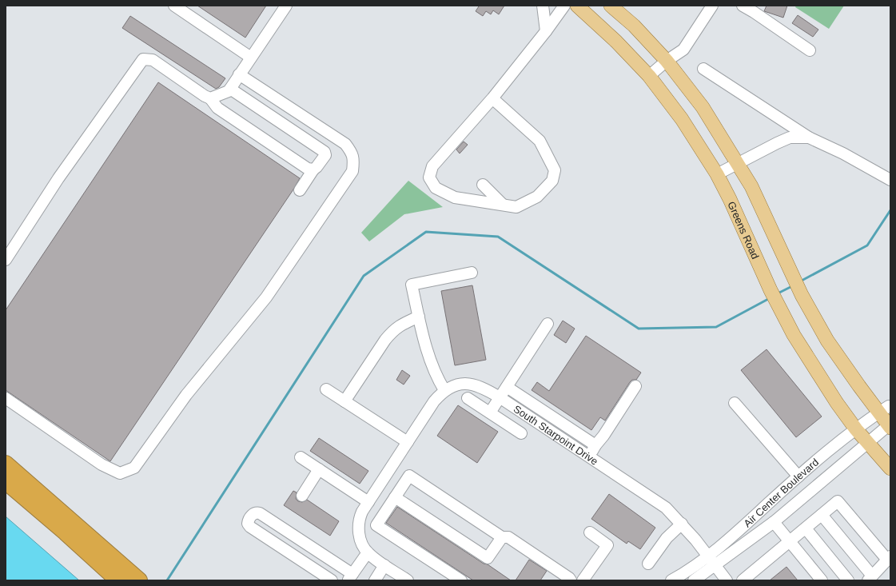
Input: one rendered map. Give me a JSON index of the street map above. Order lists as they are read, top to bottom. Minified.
{"streets":{"main road":["Greens Road"],"street":["South Starpoint Drive","Air Center Boulevard"]},"crossings":[["Greens Road","Air Center Boulevard"],["South Starpoint Drive","Air Center Boulevard"]]}
